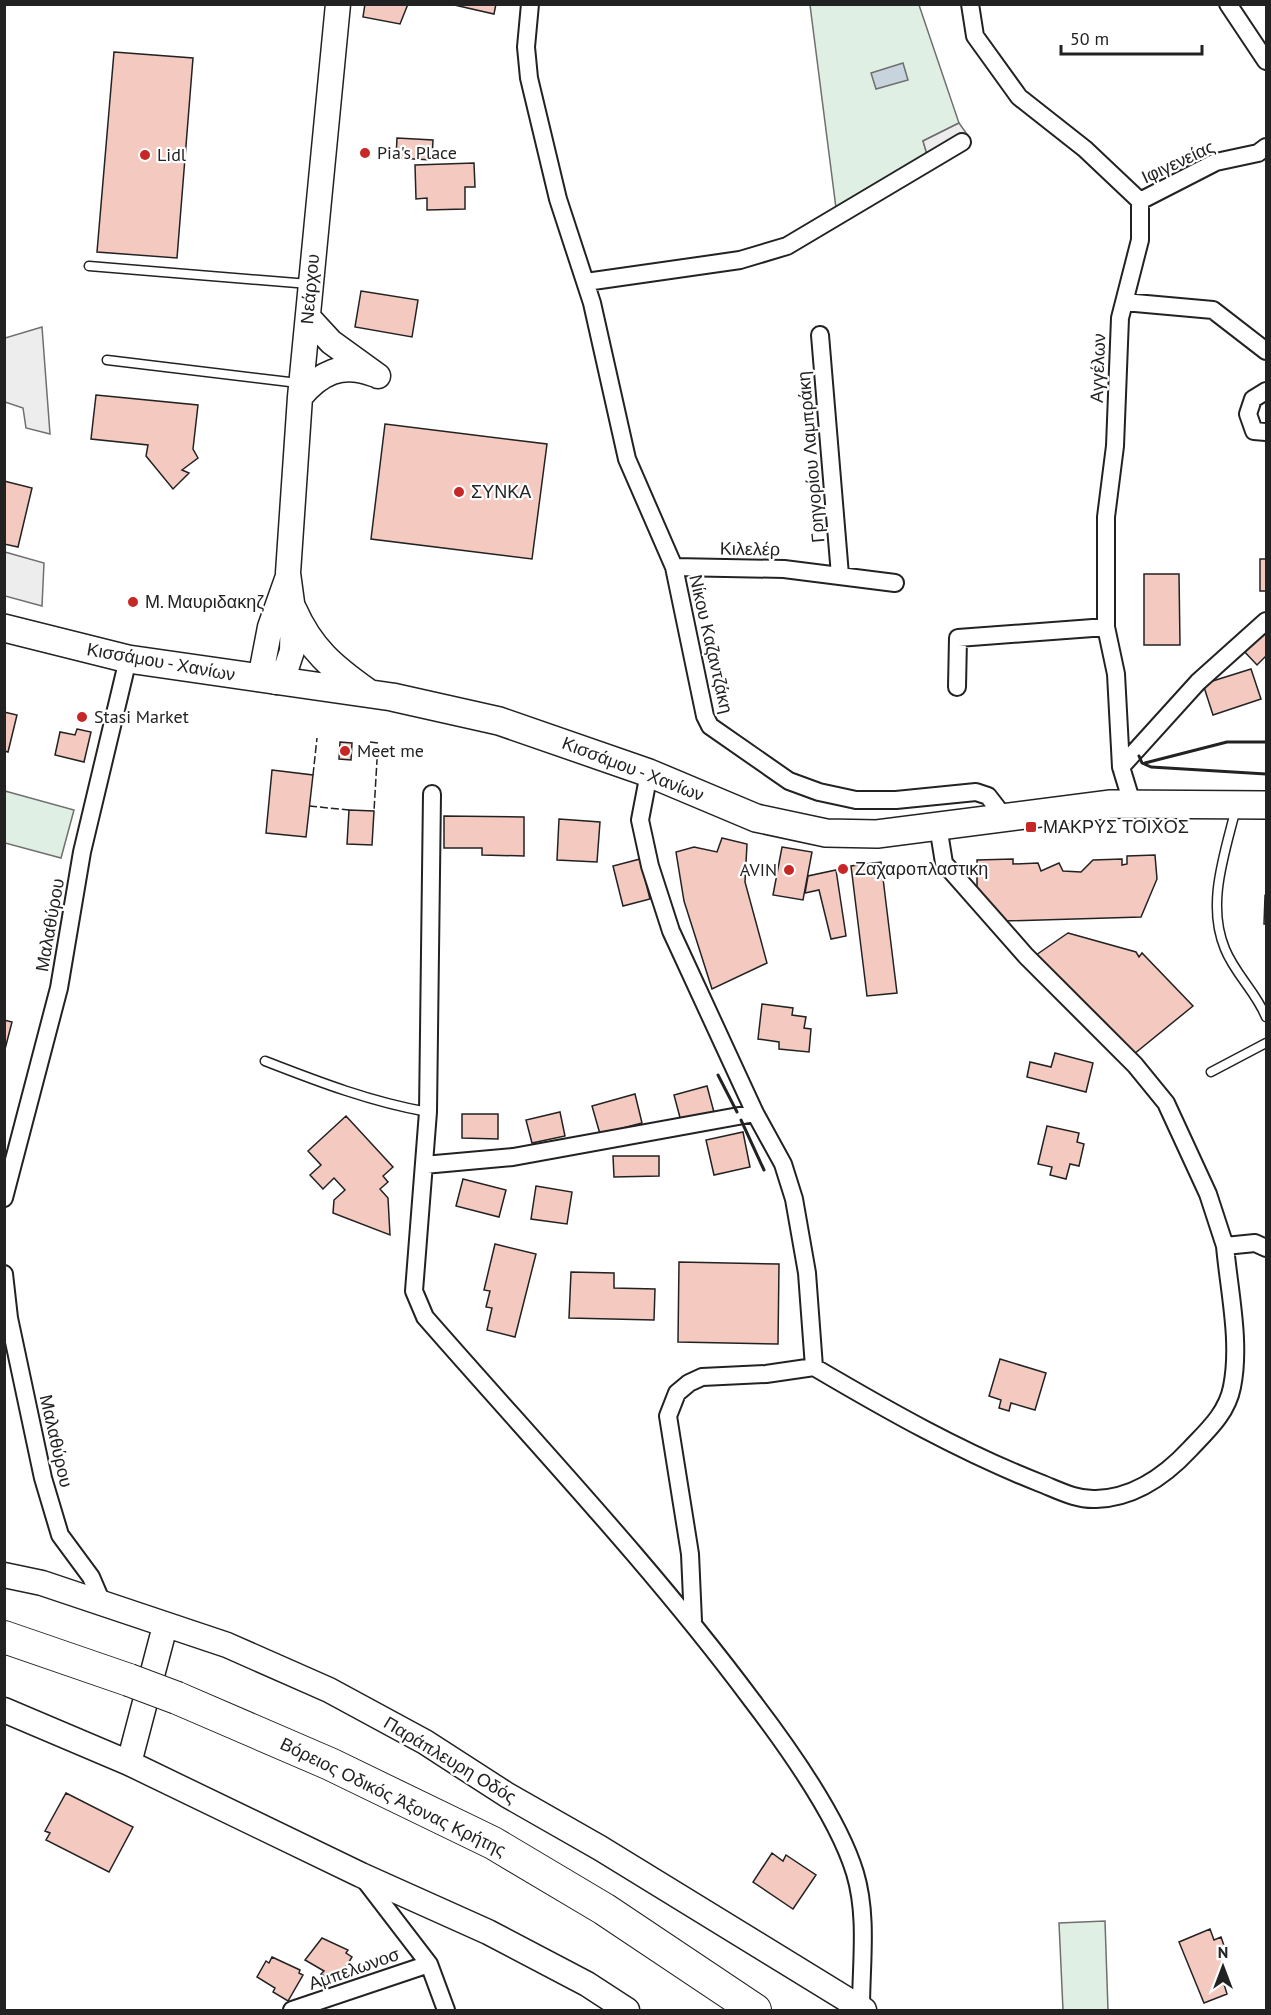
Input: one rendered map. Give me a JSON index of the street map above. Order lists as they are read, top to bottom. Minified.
{"streets":{"highway":["Βόρειος Οδικός Άξονας Κρήτης"],"main road":["Κισσάμου - Χανίων"],"street":["Ιφιγενείας","Νεάρχου","Αγγέλων","Γρηγορίου Λαμπράκη","Κιλελέρ","Νίκου Καζαντζάκη","Μαλαθύρου","Παράπλευρη Οδός","Αμπελωνοσ"]},"crossings":[["Ιφιγενείας","Αγγέλων"],["Νεάρχου","Κισσάμου - Χανίων"],["Αγγέλων","Κισσάμου - Χανίων"],["Γρηγορίου Λαμπράκη","Κιλελέρ"],["Κιλελέρ","Νίκου Καζαντζάκη"],["Νίκου Καζαντζάκη","Κισσάμου - Χανίων"],["Κισσάμου - Χανίων","Μαλαθύρου"],["Μαλαθύρου","Παράπλευρη Οδός"]],"places":{"other":["Pia's Place","Lidl","ΣΥΝΚΑ","Μ. Μαυριδακηζ","Stasi Market","Meet me","Ζαχαροπλαστικη","AVIN"],"transit":["ΜΑΚΡΥΣ ΤΟΙΧΟΣ"]},"scale_bar":"50 m","north":"top"}
